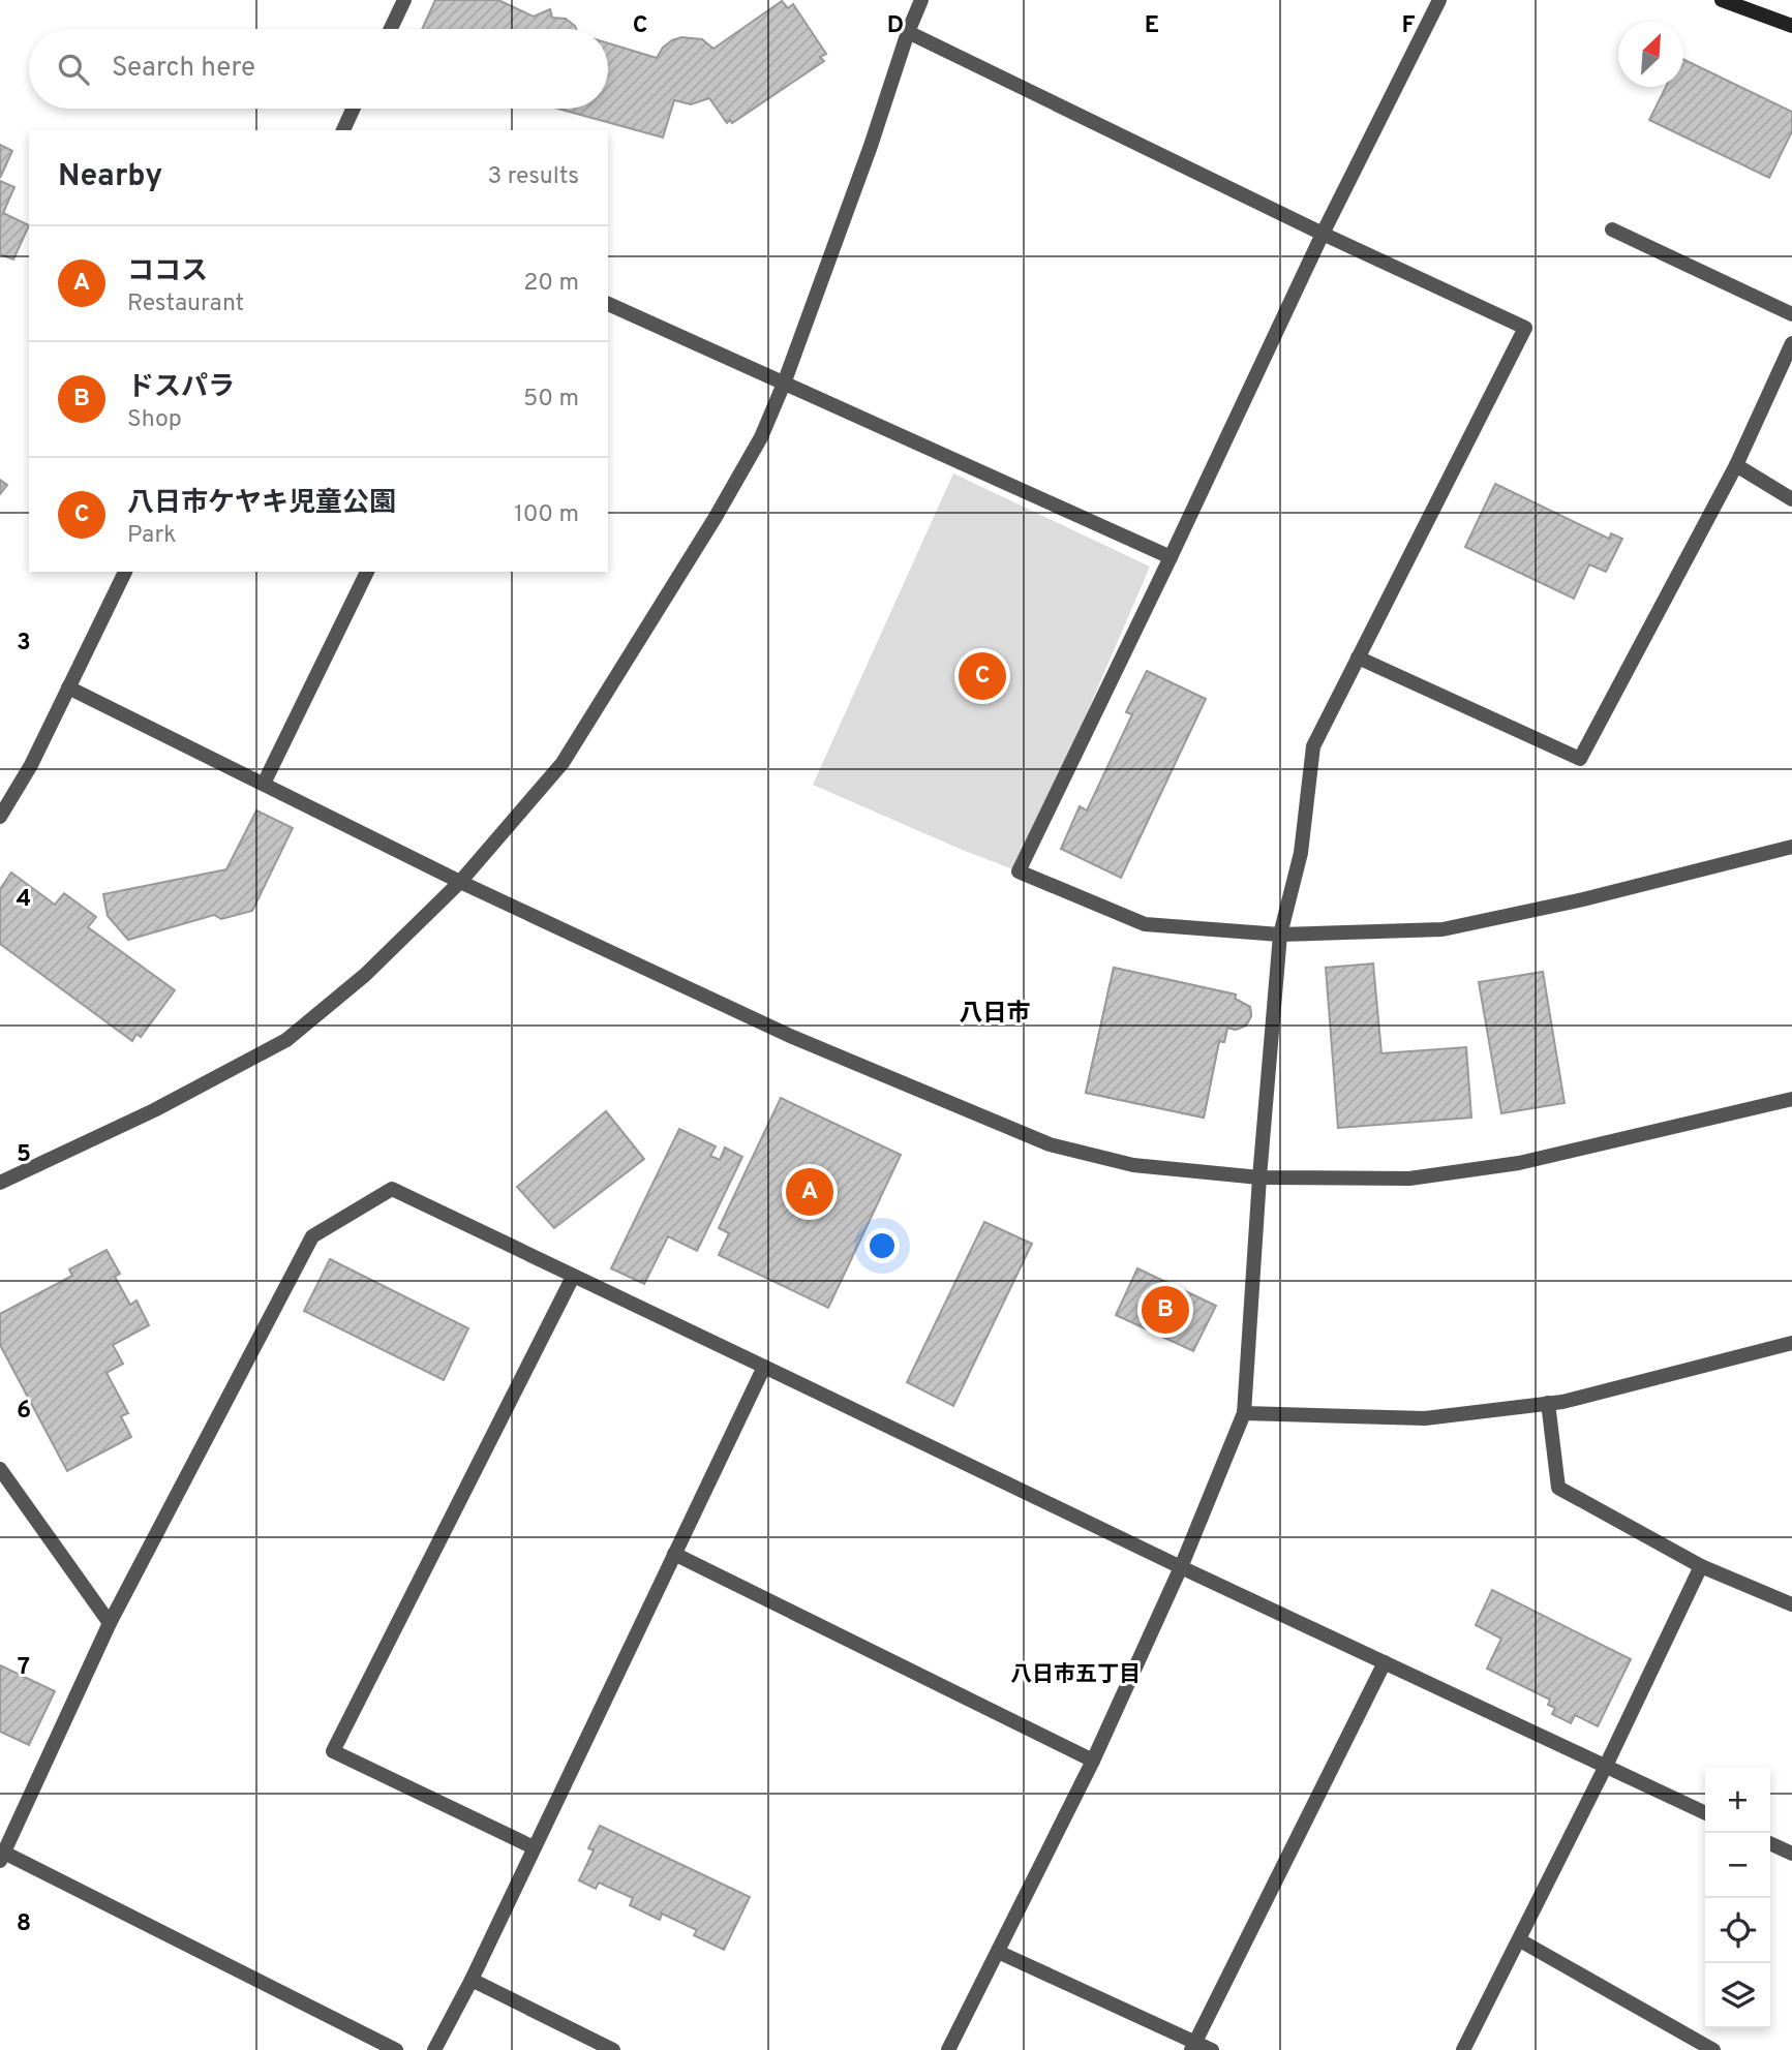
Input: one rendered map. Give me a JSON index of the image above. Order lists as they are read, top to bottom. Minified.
{"districts":["八日市","八日市五丁目"],"north":"top right","page":{"search":"Search here","heading":["Nearby","3 results"],"list":[{"mark":"A","name":"ココス","note":"Restaurant","value":"20 m"},{"mark":"B","name":"ドスパラ","note":"Shop","value":"50 m"},{"mark":"C","name":"八日市ケヤキ児童公園","note":"Park","value":"100 m"}],"pins":["C","A","B"],"map_buttons":["+","−"]},"grid":{"columns":["C","D","E","F"],"rows":["3","4","5","6","7","8"]}}
